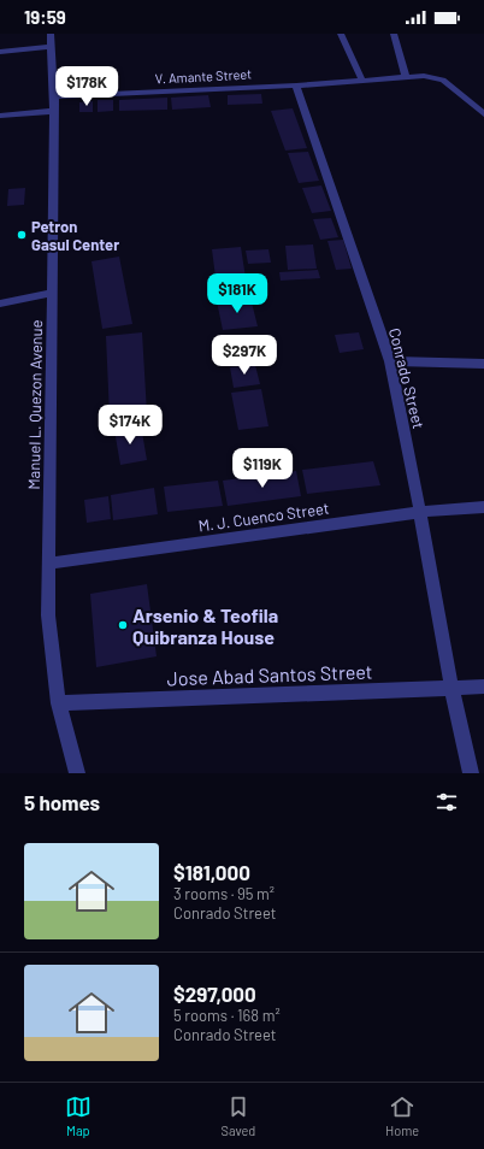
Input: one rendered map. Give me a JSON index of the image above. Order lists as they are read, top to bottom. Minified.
{"streets":{"street":["V. Amante Street","Conrado Street","Manuel L. Quezon Avenue","M. J. Cuenco Street","Jose Abad Santos Street"]},"crossings":[["V. Amante Street","Conrado Street"],["V. Amante Street","Manuel L. Quezon Avenue"],["Conrado Street","M. J. Cuenco Street"],["Conrado Street","Jose Abad Santos Street"],["Manuel L. Quezon Avenue","M. J. Cuenco Street"],["Manuel L. Quezon Avenue","Jose Abad Santos Street"]],"places":["Petron Gasul Center","Arsenio & Teofila Quibranza House"],"page":{"status":"19:59","price":["$178K","$181K","$297K","$174K","$119K"],"heading":"5 homes","list":[{"name":"$181,000","note":"3 rooms · 95 m² · Conrado Street"},{"name":"$297,000","note":"5 rooms · 168 m² · Conrado Street"}],"tabs":["Map","Saved","Home"]}}
